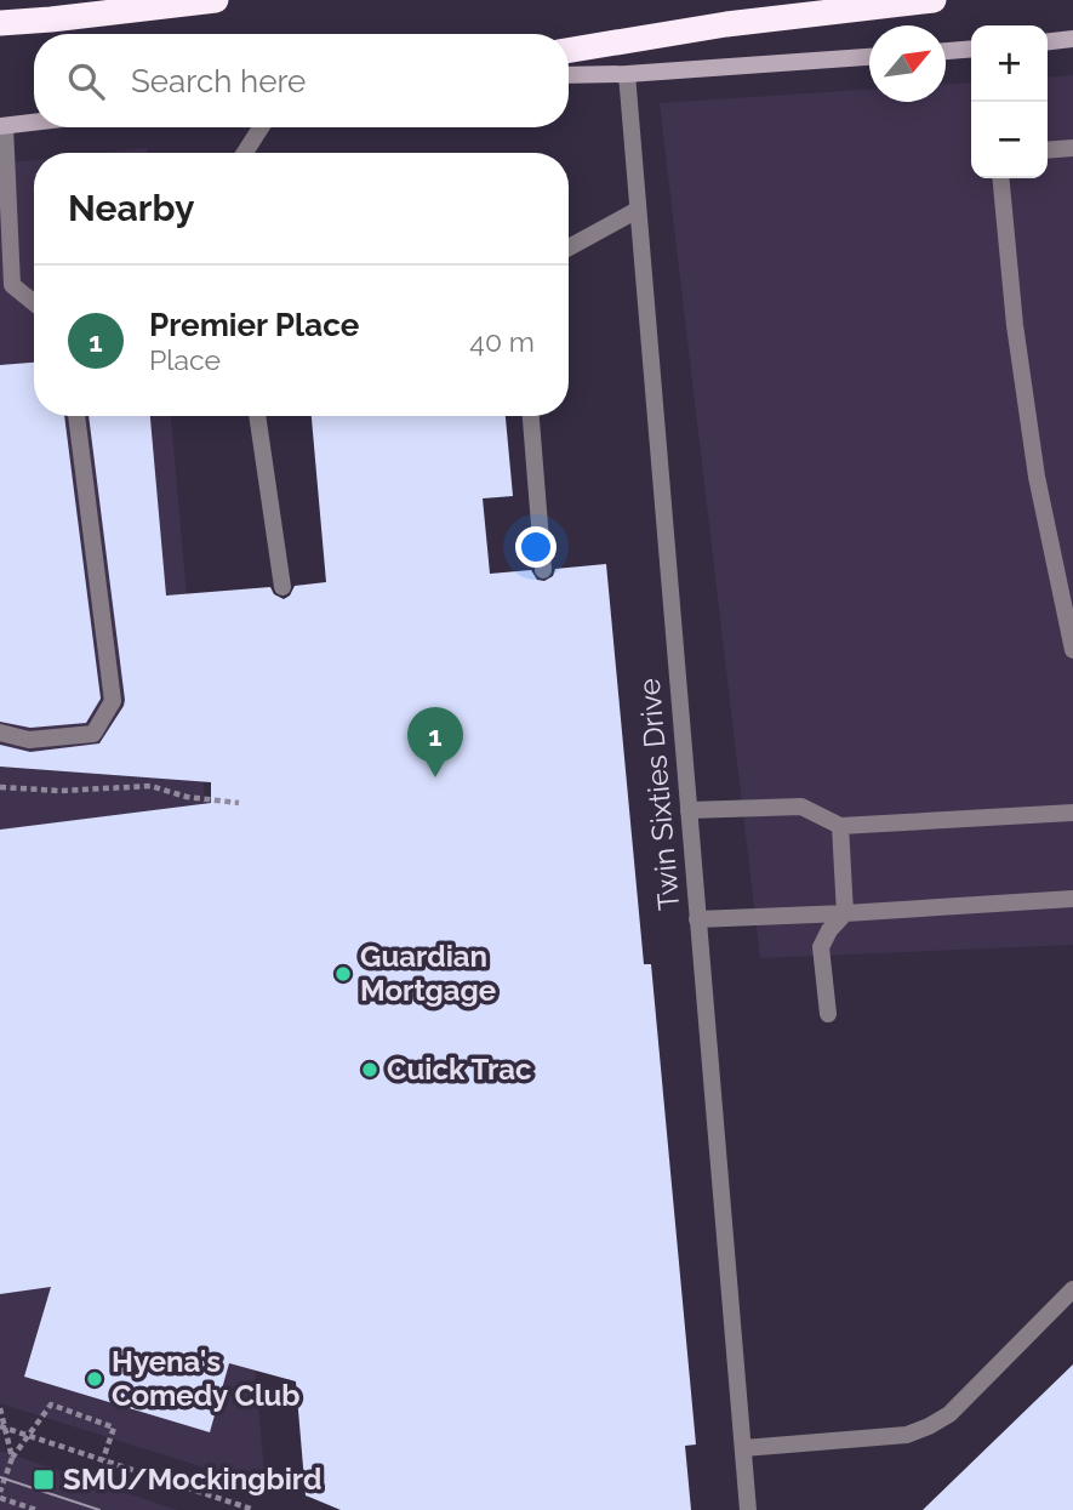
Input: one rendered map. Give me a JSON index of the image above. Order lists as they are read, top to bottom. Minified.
{"streets":{"street":["Twin Sixties Drive"]},"places":{"other":["Guardian Mortgage","Cuick Trac","Hyena's Comedy Club"],"transit":["SMU/Mockingbird"]},"north":"top right","page":{"map_buttons":["+","−"],"search":"Search here","heading":"Nearby","list":[{"mark":"1","name":"Premier Place","note":"Place","value":"40 m"}],"pins":"1"}}
